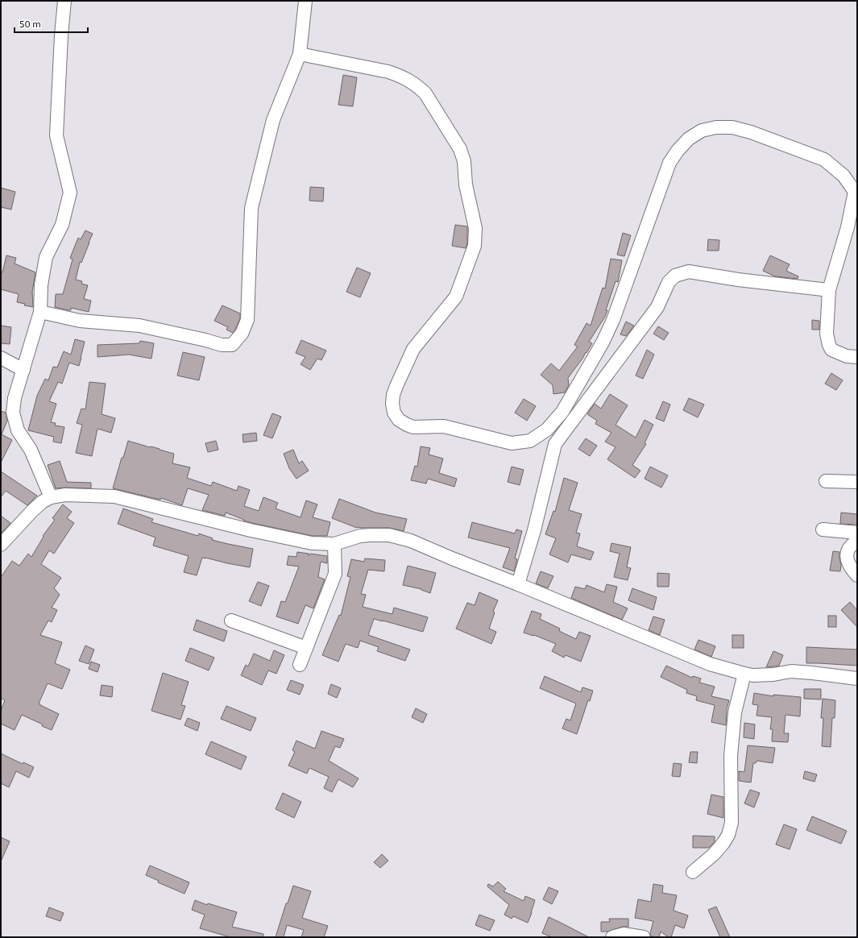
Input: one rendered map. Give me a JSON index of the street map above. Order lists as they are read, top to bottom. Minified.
{"scale_bar":"50 m"}
